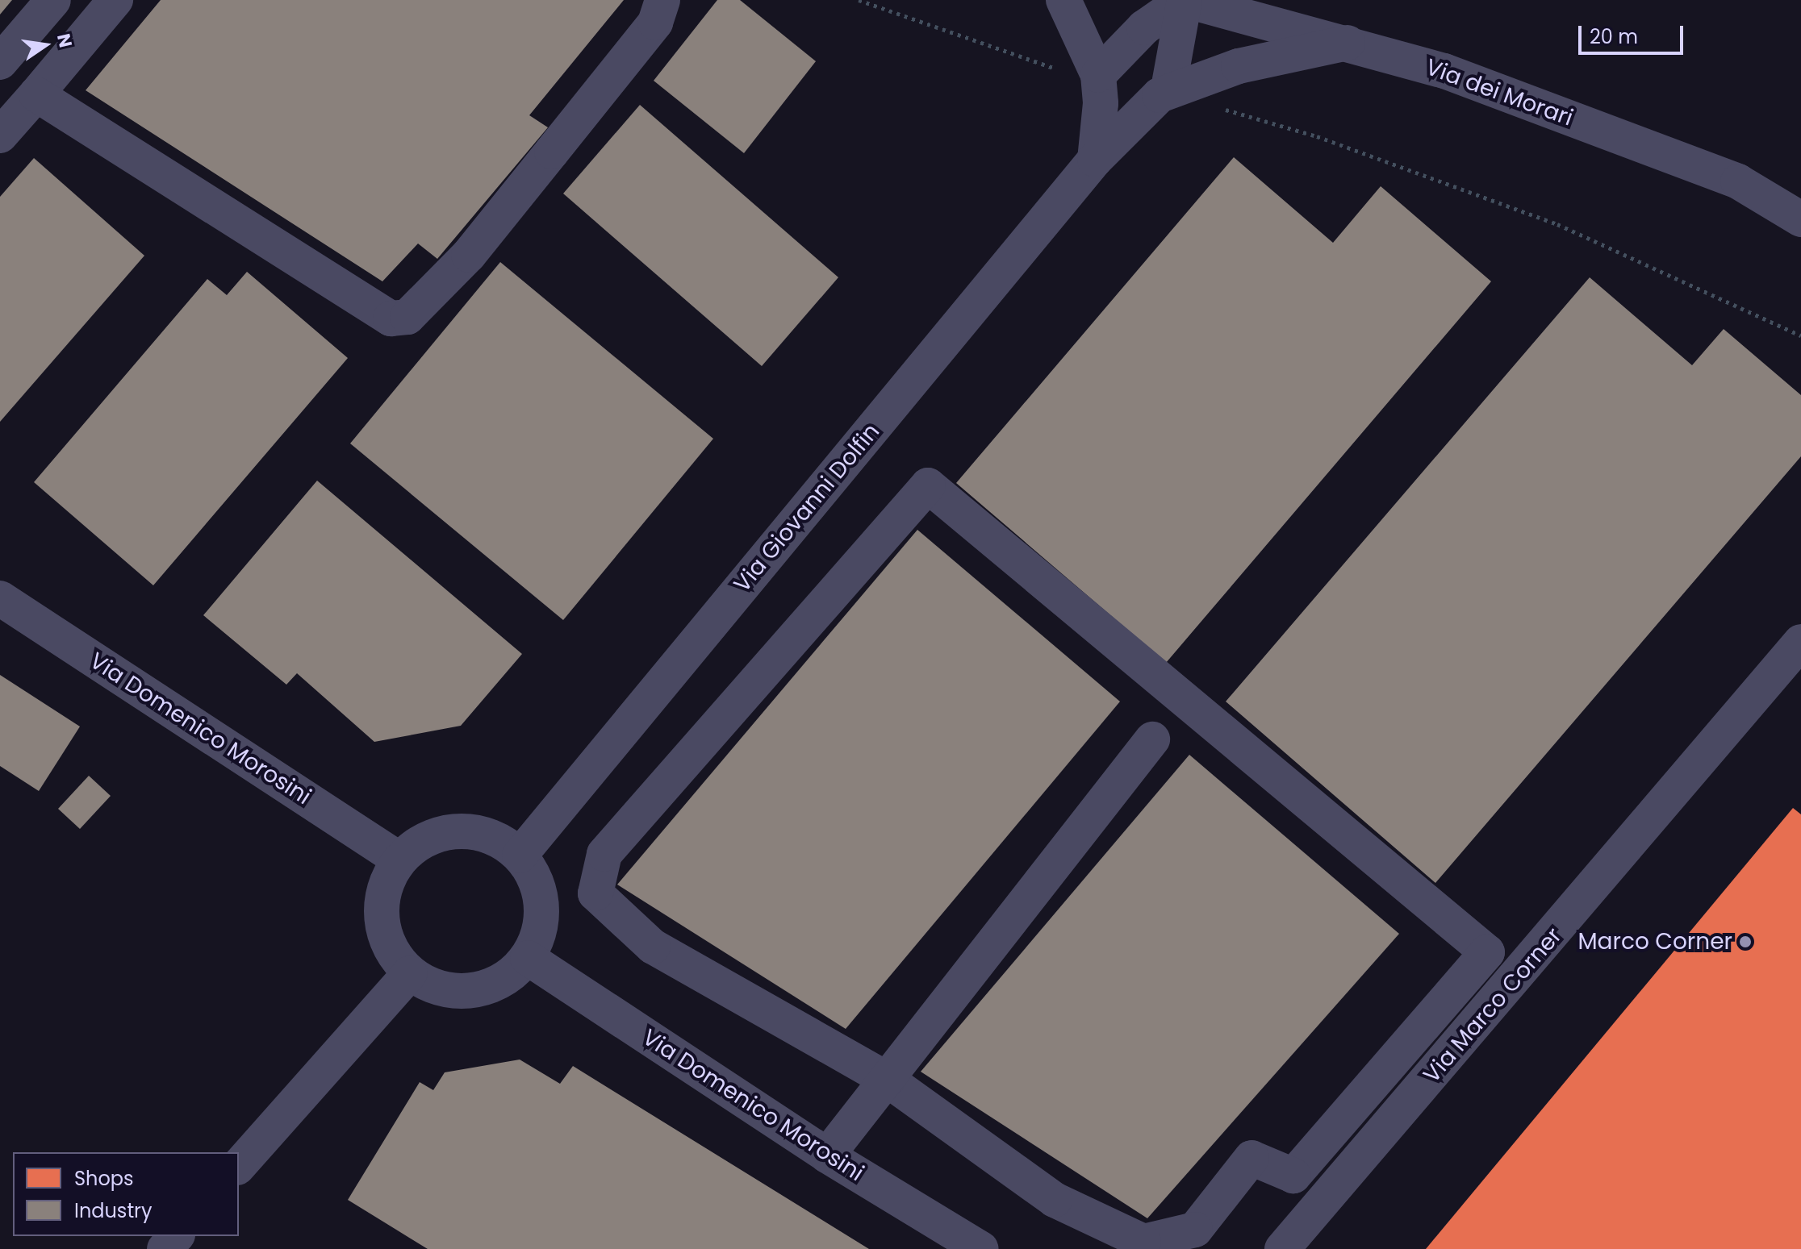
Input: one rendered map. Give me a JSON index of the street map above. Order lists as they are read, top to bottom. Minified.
{"streets":{"street":["Via dei Morari","Via Giovanni Dolfin","Via Domenico Morosini","Via Marco Corner"]},"crossings":[["Via dei Morari","Via Giovanni Dolfin"],["Via Giovanni Dolfin","Via Domenico Morosini"]],"places":["Marco Corner"],"legend":["Shops","Industry"],"scale_bar":"20 m","north":"right"}
